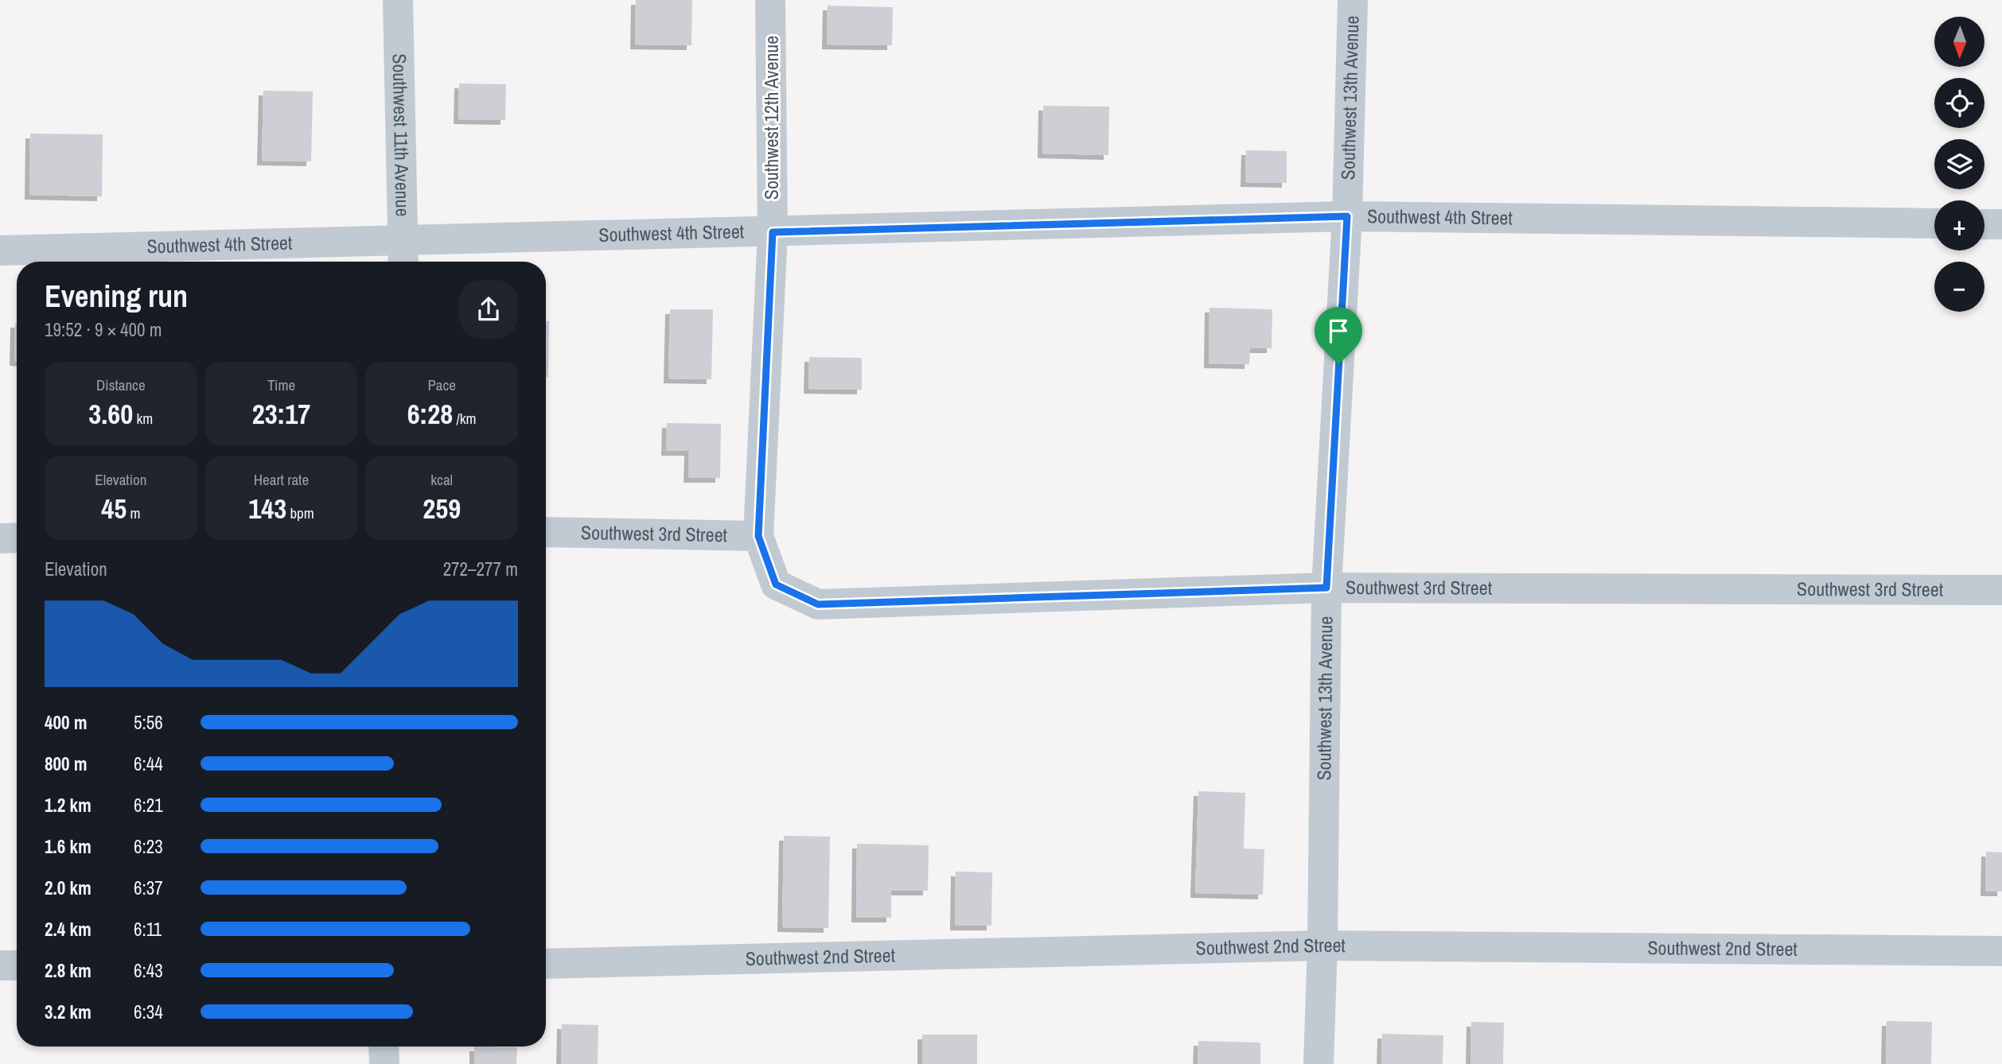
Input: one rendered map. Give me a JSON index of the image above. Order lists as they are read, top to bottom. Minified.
{"streets":{"street":["Southwest 13th Avenue","Southwest 12th Avenue","Southwest 11th Avenue","Southwest 4th Street","Southwest 3rd Street","Southwest 2nd Street"]},"crossings":[["Southwest 13th Avenue","Southwest 4th Street"],["Southwest 13th Avenue","Southwest 3rd Street"],["Southwest 13th Avenue","Southwest 2nd Street"],["Southwest 12th Avenue","Southwest 4th Street"],["Southwest 12th Avenue","Southwest 3rd Street"],["Southwest 11th Avenue","Southwest 4th Street"]],"north":"bottom","page":{"map_buttons":["+","−"],"heading":["Evening run","19:52 · 9 × 400 m"],"stats":[["Distance","3.60 km"],["Time","23:17"],["Pace","6:28 /km"],["Elevation","45 m"],["Heart rate","143 bpm"],["kcal","259"]],"chart":["Elevation","272–277 m"],"list":[{"name":"400 m","note":"5:56"},{"name":"800 m","note":"6:44"},{"name":"1.2 km","note":"6:21"},{"name":"1.6 km","note":"6:23"},{"name":"2.0 km","note":"6:37"},{"name":"2.4 km","note":"6:11"},{"name":"2.8 km","note":"6:43"},{"name":"3.2 km","note":"6:34"}]}}
